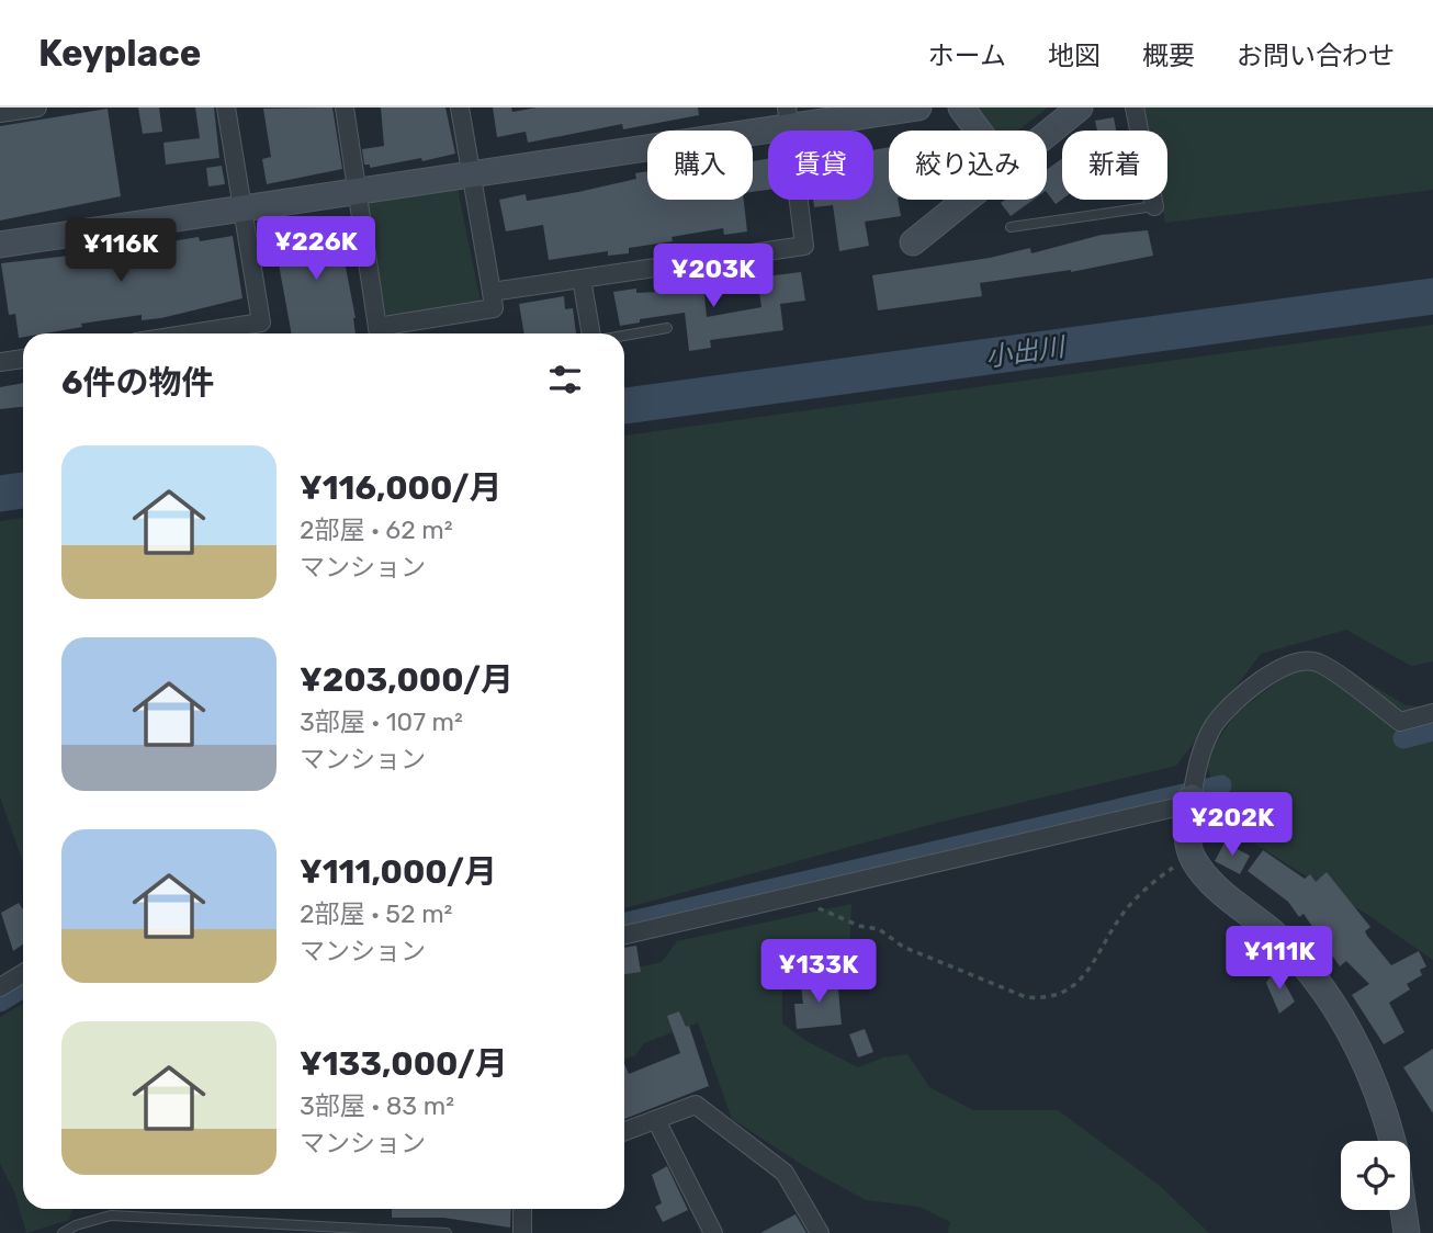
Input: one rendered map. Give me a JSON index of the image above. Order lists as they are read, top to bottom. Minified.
{"water":["小出川"],"page":{"header":"Keyplace","nav":["ホーム","地図","概要","お問い合わせ"],"chip":["購入","賃貸","絞り込み","新着"],"price":["¥226K","¥116K","¥203K","¥202K","¥111K","¥133K"],"heading":"6件の物件","list":[{"name":"¥116,000/月","note":"2部屋 · 62 m² · マンション"},{"name":"¥203,000/月","note":"3部屋 · 107 m² · マンション"},{"name":"¥111,000/月","note":"2部屋 · 52 m² · マンション"},{"name":"¥133,000/月","note":"3部屋 · 83 m² · マンション"}]}}
